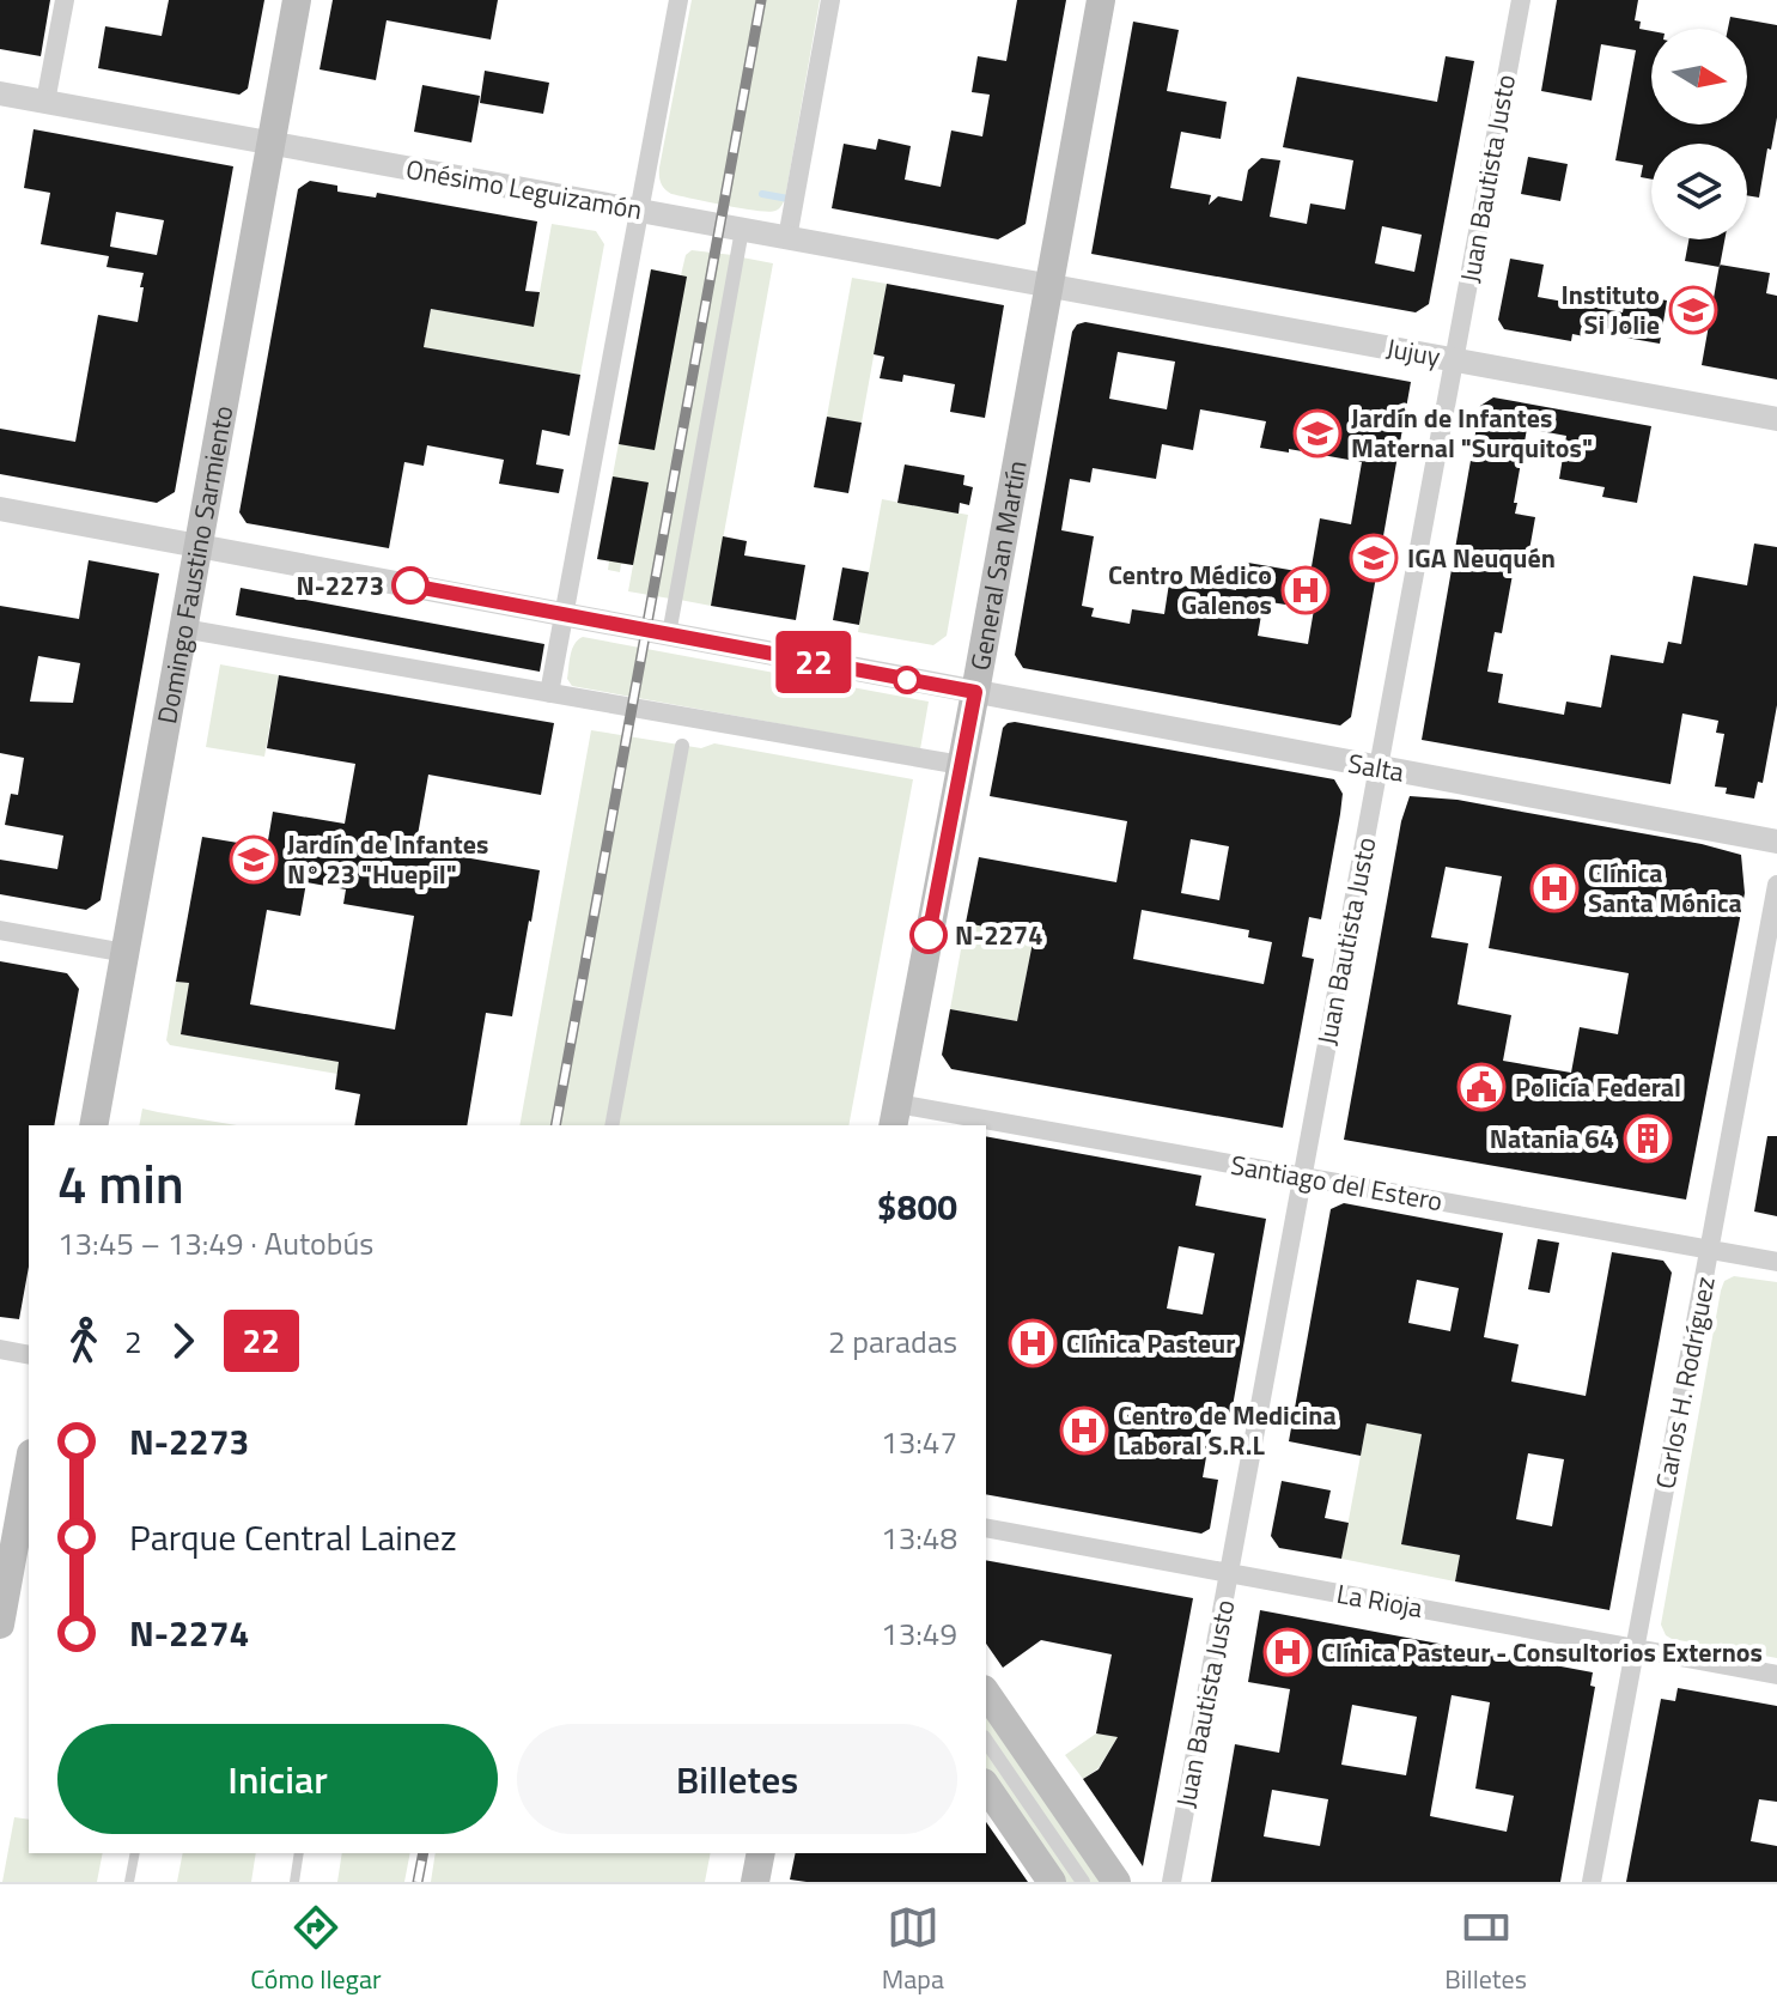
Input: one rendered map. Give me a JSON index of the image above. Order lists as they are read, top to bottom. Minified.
{"streets":{"main road":["Domingo Faustino Sarmiento","General San Martín"],"street":["Juan Bautista Justo","Onésimo Leguizamón","Jujuy","Salta","Santiago del Estero","Carlos H. Rodríguez","La Rioja"]},"crossings":[["Juan Bautista Justo","Jujuy"],["Juan Bautista Justo","Salta"],["Juan Bautista Justo","Santiago del Estero"],["Juan Bautista Justo","La Rioja"],["Onésimo Leguizamón","Jujuy"],["Onésimo Leguizamón","Domingo Faustino Sarmiento"],["Onésimo Leguizamón","General San Martín"],["Jujuy","General San Martín"],["Domingo Faustino Sarmiento","Salta"],["General San Martín","Salta"],["General San Martín","Santiago del Estero"],["Santiago del Estero","Carlos H. Rodríguez"],["Carlos H. Rodríguez","La Rioja"]],"places":{"school or university":["Instituto Si Jolie","Jardín de Infantes Maternal \"Surquitos\"","IGA Neuquén","Jardín de Infantes N° 23 \"Huepil\""],"other":["N-2273","N-2274"],"hospital":["Centro Médico Galenos","Clínica Santa Mónica","Clínica Pasteur","Centro de Medicina Laboral S.R.L","Clínica Pasteur - Consultorios Externos"],"public building":["Policía Federal"],"building":["Natania 64"]},"lines":["bus line 22"],"north":"right","page":{"on_map":"22","heading":["4 min","13:45 – 13:49 · Autobús","$800"],"legs":["2","22","2 paradas"],"list":[{"name":"N-2273","value":"13:47"},{"name":"Parque Central Lainez","value":"13:48"},{"name":"N-2274","value":"13:49"}],"buttons":["Iniciar","Billetes"],"tabs":["Cómo llegar","Mapa","Billetes"]}}
